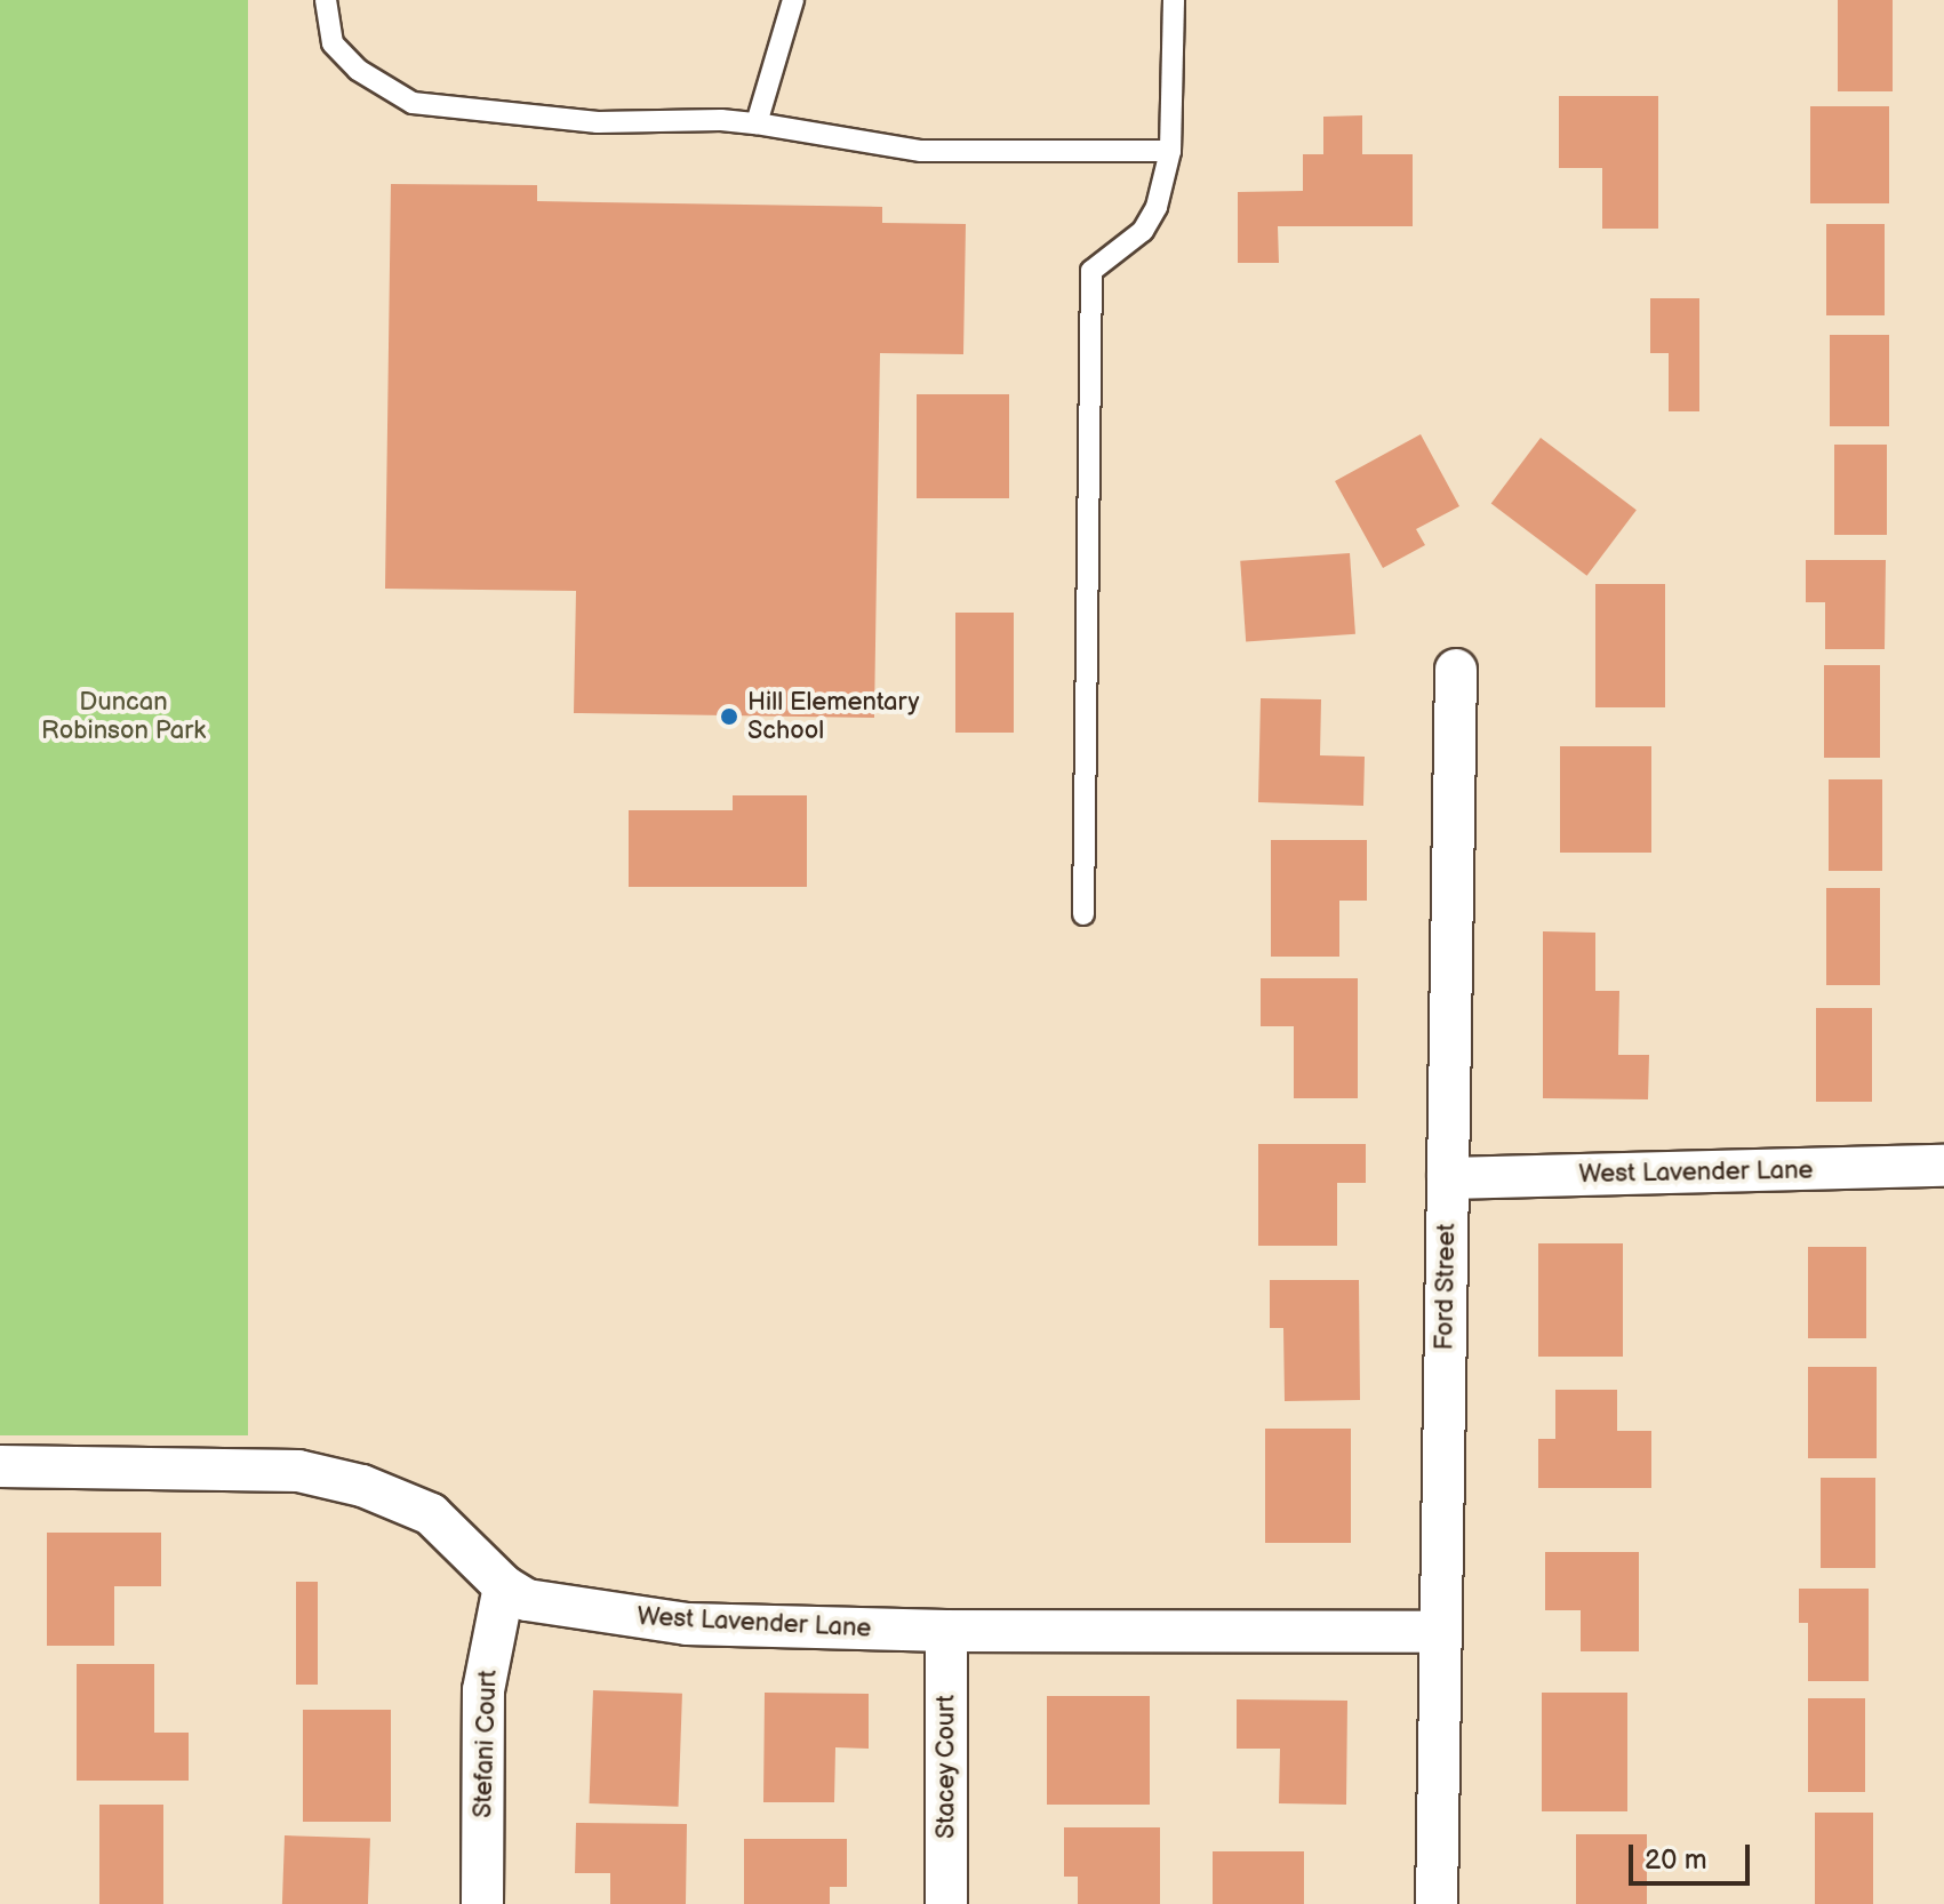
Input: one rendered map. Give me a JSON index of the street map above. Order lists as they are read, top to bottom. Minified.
{"streets":{"street":["West Lavender Lane","Ford Street","Stefani Court","Stacey Court"]},"crossings":[["West Lavender Lane","Ford Street"],["West Lavender Lane","Stefani Court"],["West Lavender Lane","Stacey Court"]],"parks":["Duncan Robinson Park"],"places":["Hill Elementary School"],"scale_bar":"20 m"}
